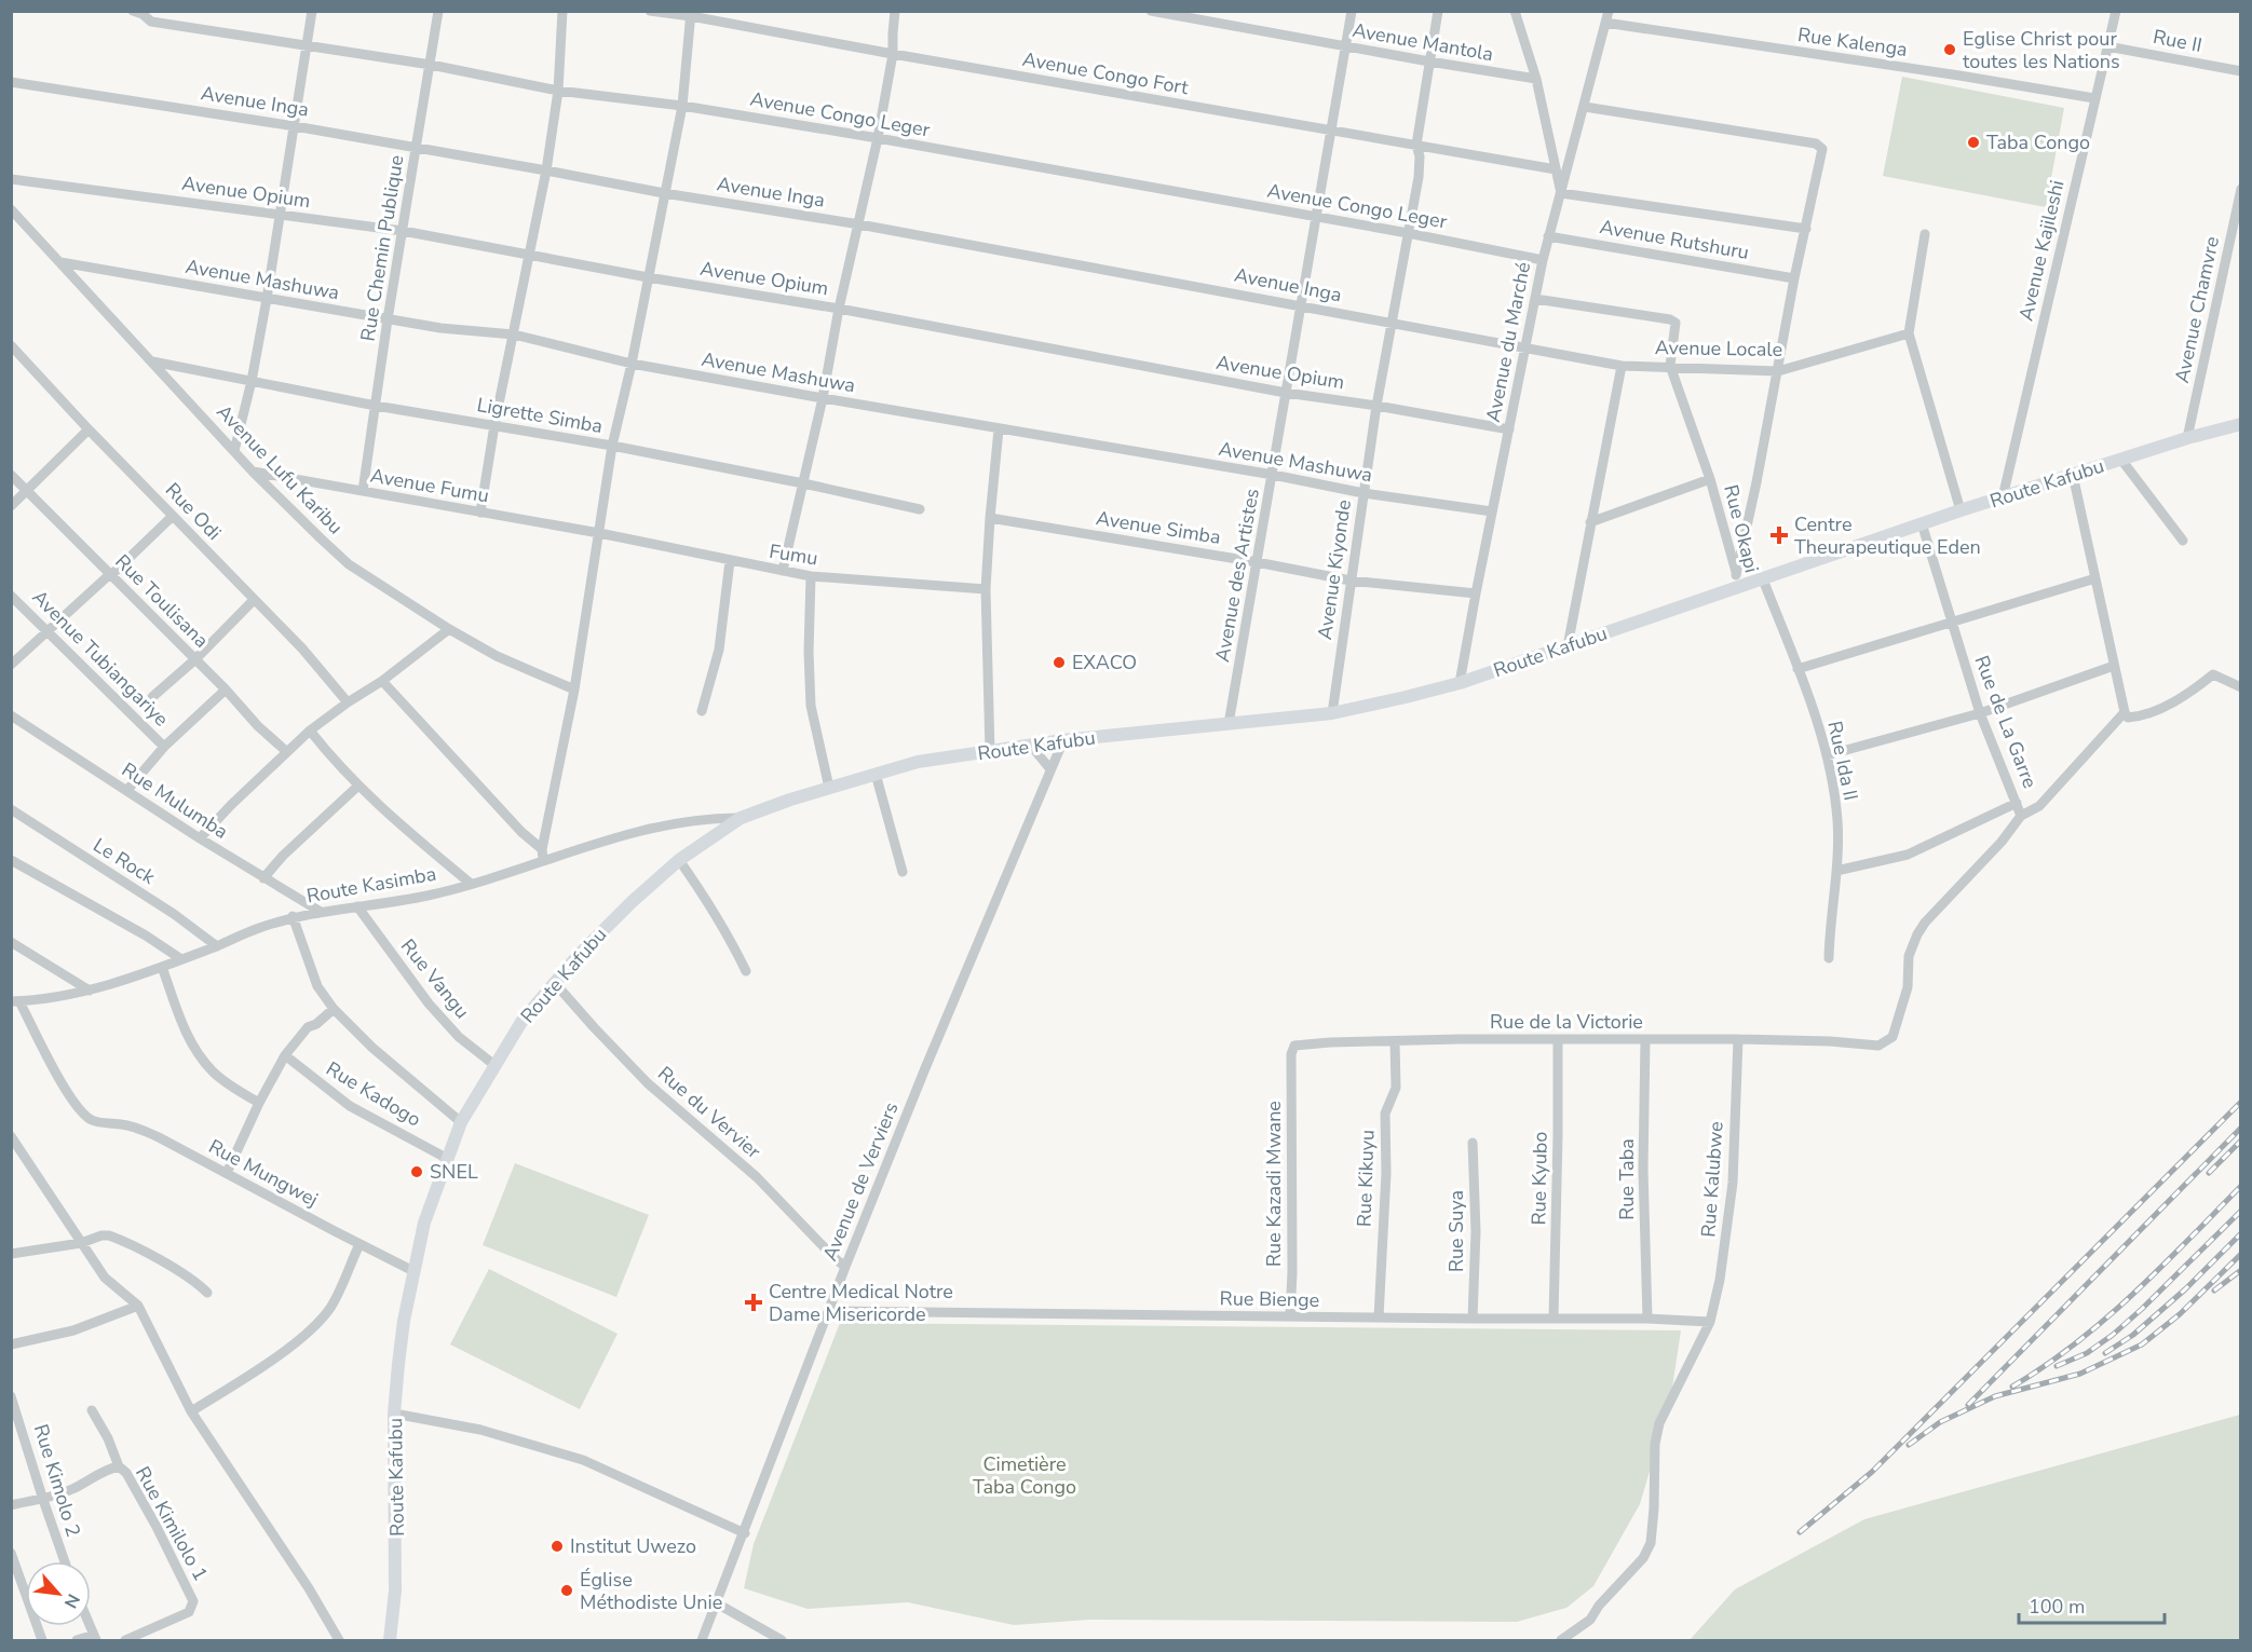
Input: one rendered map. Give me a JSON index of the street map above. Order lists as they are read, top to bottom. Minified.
{"streets":{"main road":["Route Kafubu"],"street":["Rue II","Avenue Mantola","Rue Kalenga","Avenue Congo Fort","Avenue Inga","Avenue Congo Leger","Avenue Opium","Avenue Rutshuru","Rue Chemin Publique","Avenue Kajileshi","Avenue Mashuwa","Avenue Chamvre","Avenue du Marché","Avenue Locale","Ligrette Simba","Avenue Lufu Karibu","Avenue Fumu","Rue Odi","Avenue Simba","Rue Okapi","Fumu","Avenue Kiyonde","Avenue des Artistes","Rue Toulisana","Avenue Tubiangariye","Rue de La Garre","Rue Ida II","Rue Mulumba","Le Rock","Route Kasimba","Rue Vangu","Rue de la Victorie","Rue Kadogo","Rue du Vervier","Rue Mungwej","Rue Kikuyu","Rue Kyubo","Rue Taba","Rue Kalubwe","Avenue de Verviers","Rue Kazadi Mwane","Rue Suya","Rue Bienge","Rue Kimolo 2","Rue Kimilolo 1"]},"crossings":[["Rue II","Avenue Kajileshi"],["Avenue Mantola","Avenue Kiyonde"],["Avenue Mantola","Avenue des Artistes"],["Rue Kalenga","Avenue Kajileshi"],["Rue Kalenga","Avenue du Marché"],["Avenue Congo Fort","Avenue Kiyonde"],["Avenue Congo Fort","Avenue des Artistes"],["Avenue Inga","Rue Chemin Publique"],["Avenue Inga","Avenue du Marché"],["Avenue Inga","Avenue Locale"],["Avenue Inga","Avenue Kiyonde"],["Avenue Inga","Avenue des Artistes"],["Avenue Congo Leger","Rue Chemin Publique"],["Avenue Congo Leger","Avenue du Marché"],["Avenue Congo Leger","Avenue Kiyonde"],["Avenue Congo Leger","Avenue des Artistes"],["Avenue Opium","Rue Chemin Publique"],["Avenue Opium","Avenue du Marché"],["Avenue Opium","Avenue Kiyonde"],["Avenue Opium","Avenue des Artistes"],["Avenue Rutshuru","Avenue du Marché"],["Rue Chemin Publique","Avenue Mashuwa"],["Rue Chemin Publique","Ligrette Simba"],["Rue Chemin Publique","Avenue Fumu"],["Avenue Kajileshi","Route Kafubu"],["Avenue Mashuwa","Avenue du Marché"],["Avenue Mashuwa","Avenue Lufu Karibu"],["Avenue Mashuwa","Avenue Kiyonde"],["Avenue Mashuwa","Avenue des Artistes"],["Avenue Chamvre","Route Kafubu"],["Avenue du Marché","Avenue Locale"],["Avenue du Marché","Route Kafubu"],["Avenue du Marché","Avenue Simba"],["Avenue Locale","Rue Okapi"],["Ligrette Simba","Avenue Lufu Karibu"],["Avenue Lufu Karibu","Avenue Fumu"],["Route Kafubu","Rue Okapi"],["Route Kafubu","Avenue Kiyonde"],["Route Kafubu","Avenue des Artistes"],["Route Kafubu","Rue de La Garre"],["Route Kafubu","Rue Ida II"],["Route Kafubu","Route Kasimba"],["Route Kafubu","Rue Vangu"],["Route Kafubu","Rue Kadogo"],["Route Kafubu","Rue du Vervier"],["Route Kafubu","Rue Mungwej"],["Route Kafubu","Avenue de Verviers"],["Avenue Fumu","Fumu"],["Avenue Simba","Avenue Kiyonde"],["Avenue Simba","Avenue des Artistes"],["Rue de La Garre","Rue de la Victorie"],["Rue Mulumba","Route Kasimba"],["Le Rock","Route Kasimba"],["Route Kasimba","Rue Vangu"],["Route Kasimba","Rue Mungwej"],["Rue de la Victorie","Rue Kikuyu"],["Rue de la Victorie","Rue Kyubo"],["Rue de la Victorie","Rue Taba"],["Rue de la Victorie","Rue Kalubwe"],["Rue de la Victorie","Rue Kazadi Mwane"],["Rue du Vervier","Avenue de Verviers"],["Rue Kikuyu","Rue Bienge"],["Rue Kyubo","Rue Bienge"],["Rue Taba","Rue Bienge"],["Rue Kalubwe","Rue Bienge"],["Avenue de Verviers","Rue Bienge"],["Rue Kazadi Mwane","Rue Bienge"],["Rue Suya","Rue Bienge"],["Rue Kimolo 2","Rue Kimilolo 1"]],"parks":["Cimetière Taba Congo"],"places":{"other":["Eglise Christ pour toutes les Nations","Taba Congo","EXACO","SNEL","Institut Uwezo","Église Méthodiste Unie"],"health":["Centre Theurapeutique Eden","Centre Medical Notre Dame Misericorde"]},"scale_bar":"100 m","north":"bottom right"}
